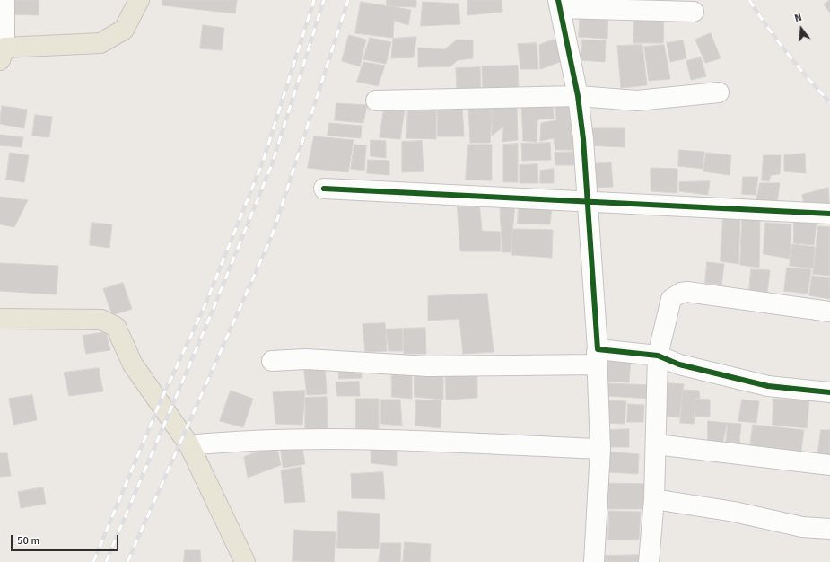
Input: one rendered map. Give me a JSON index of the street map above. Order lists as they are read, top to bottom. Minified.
{"scale_bar":"50 m","north":"top"}
